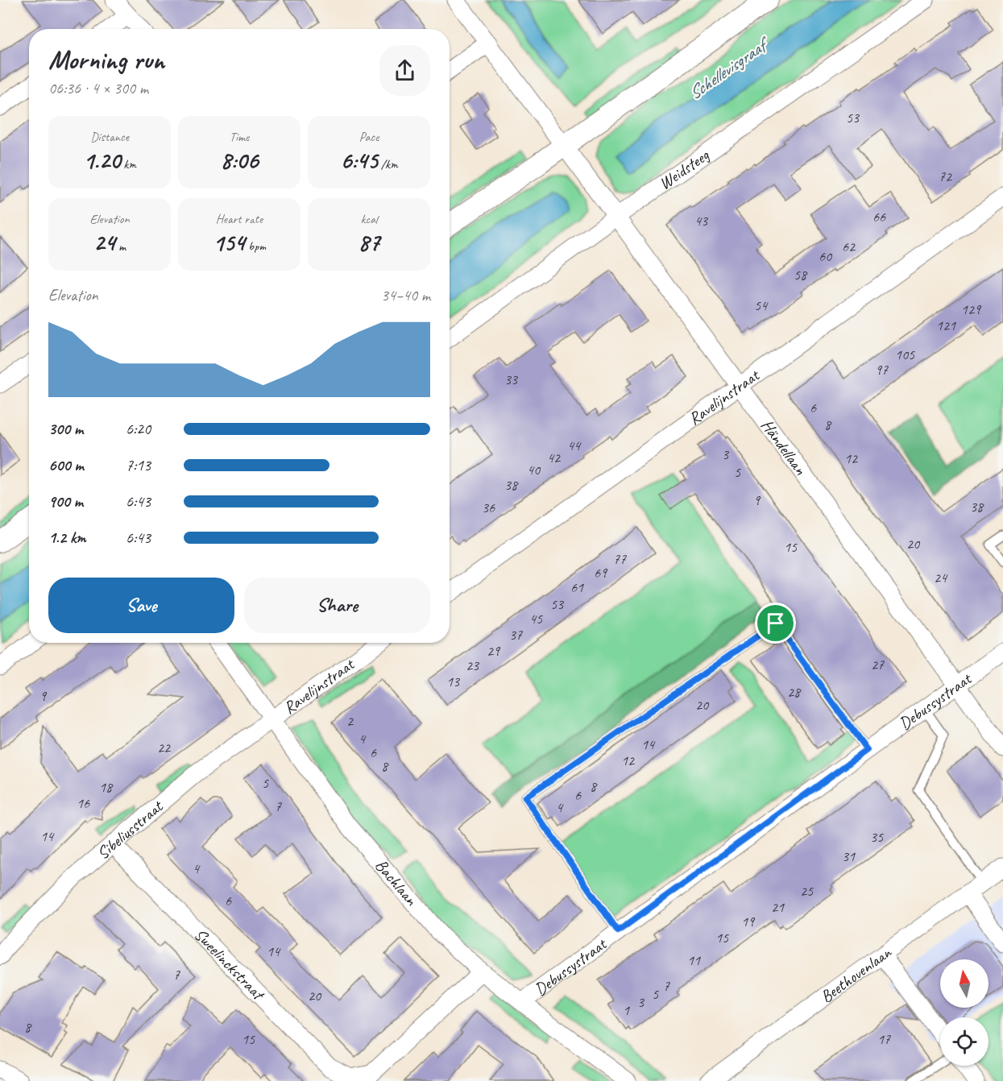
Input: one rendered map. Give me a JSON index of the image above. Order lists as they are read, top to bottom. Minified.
{"streets":{"street":["Weidsteeg","Ravelijnstraat","Händellaan","Debussystraat","Sibeliusstraat","Bachlaan","Sweelinckstraat","Beethovenlaan"]},"crossings":[["Weidsteeg","Händellaan"],["Ravelijnstraat","Händellaan"],["Ravelijnstraat","Sibeliusstraat"],["Ravelijnstraat","Bachlaan"],["Händellaan","Debussystraat"],["Debussystraat","Bachlaan"],["Sibeliusstraat","Bachlaan"],["Sibeliusstraat","Sweelinckstraat"],["Bachlaan","Sweelinckstraat"]],"water":["Schellevisgraaf"],"house_numbers":["53","72","66","43","62","60","58","54","129","121","105","97","33","6","8","44","3","42","12","40","5","38","9","38","36","20","15","77","69","24","61","53","45","37","29","27","23","13","28","9","20","2","4","14","22","6","12","8","5","8","18","6","16","7","4","14","35","31","4","25","6","21","19","15","14","11","7","7","5","20","3","1","8","15","17"],"north":"top","page":{"heading":["Morning run","06:36 · 4 × 300 m"],"stats":[["Distance","1.20 km"],["Time","8:06"],["Pace","6:45 /km"],["Elevation","24 m"],["Heart rate","154 bpm"],["kcal","87"]],"chart":["Elevation","34–40 m"],"list":[{"name":"300 m","note":"6:20"},{"name":"600 m","note":"7:13"},{"name":"900 m","note":"6:43"},{"name":"1.2 km","note":"6:43"}],"buttons":["Save","Share"]}}
